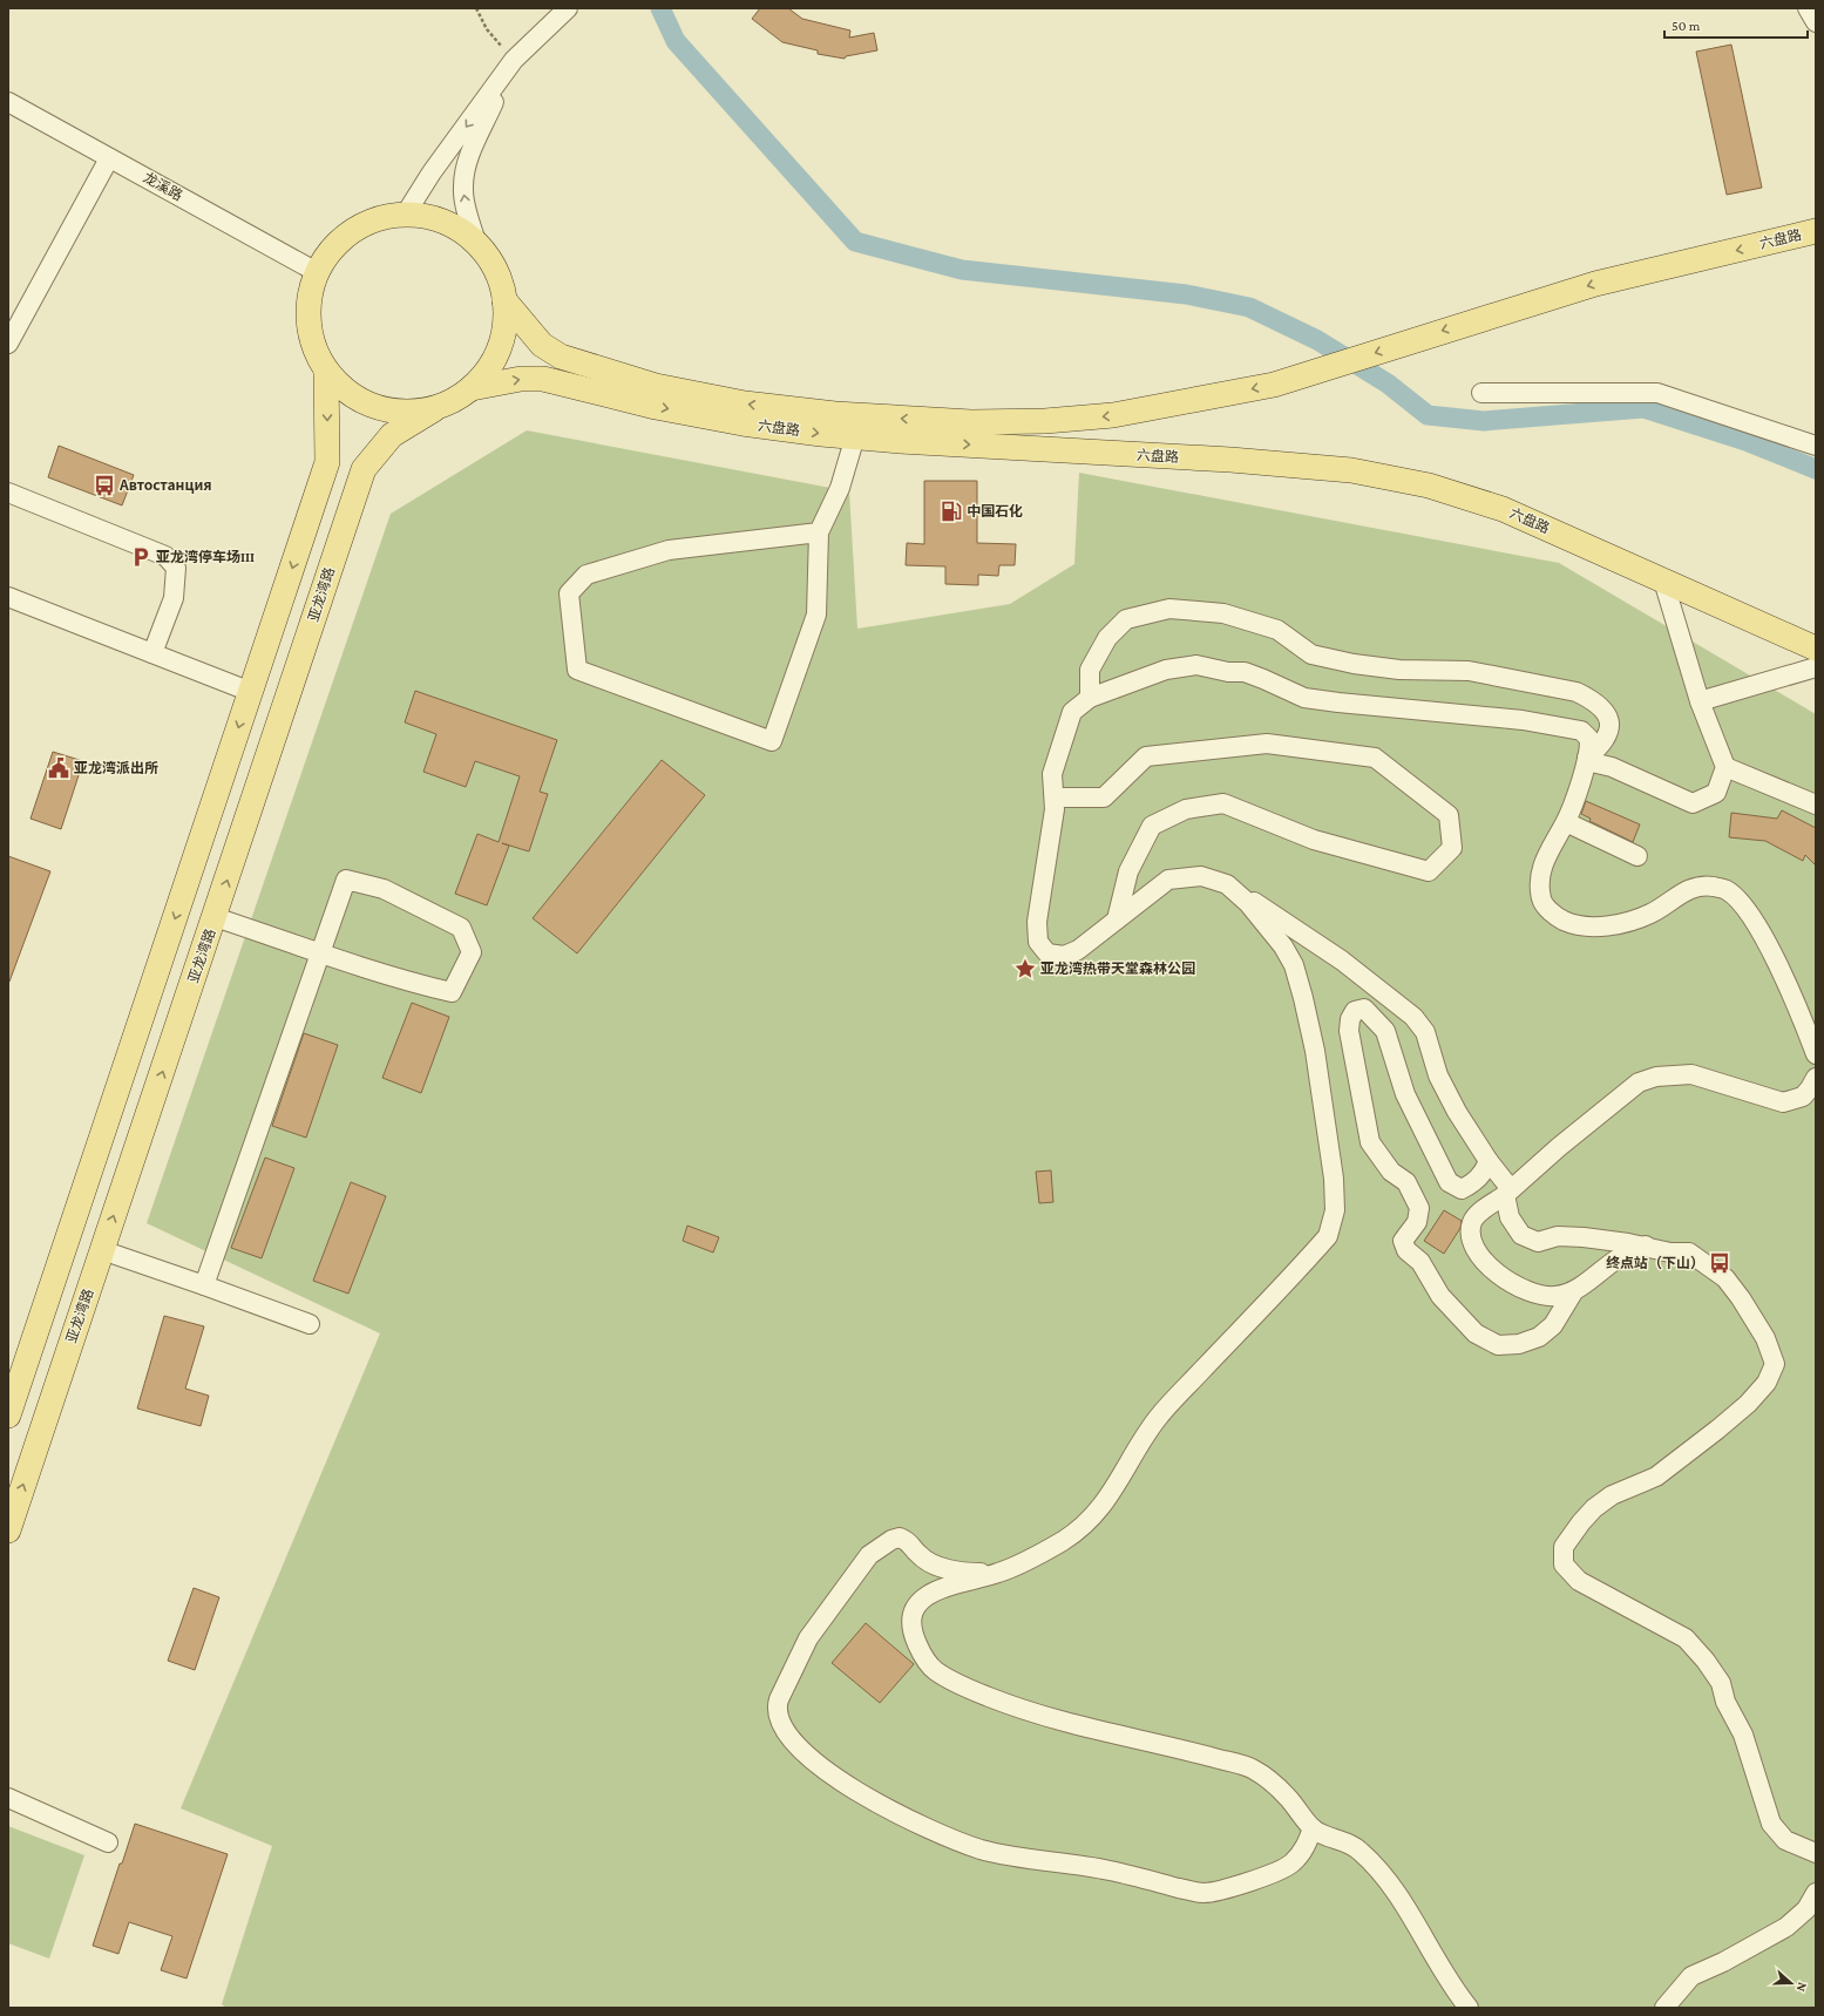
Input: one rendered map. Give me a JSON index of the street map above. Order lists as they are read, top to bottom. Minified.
{"streets":{"main road":["六盘路","亚龙湾路"],"street":["龙溪路"]},"places":{"bus stop":["Автостанция","终点站（下山）"],"fuel station":["中国石化"],"parking":["亚龙湾停车场III"],"public building":["亚龙湾派出所"],"place":["亚龙湾热带天堂森林公园"]},"scale_bar":"50 m","north":"right"}
